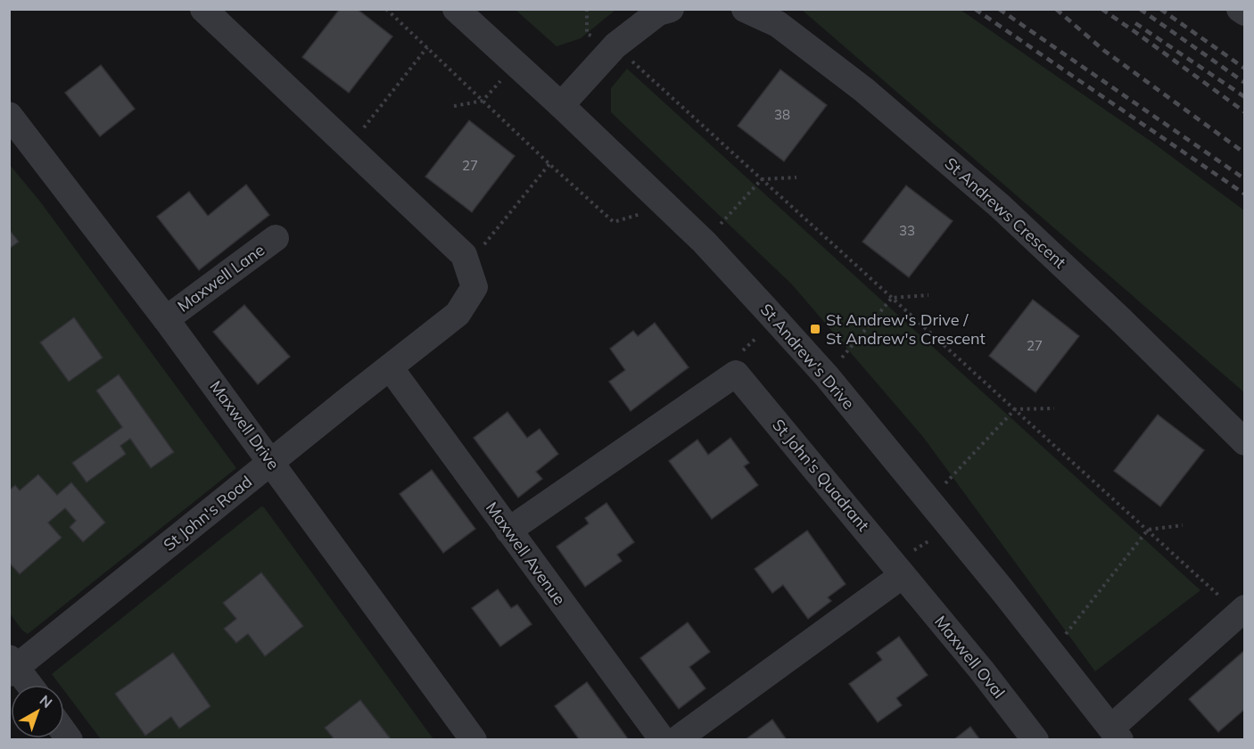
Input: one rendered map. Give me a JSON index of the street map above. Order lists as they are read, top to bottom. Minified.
{"streets":{"street":["St Andrews Crescent","Maxwell Lane","St Andrew's Drive","Maxwell Drive","St John's Quadrant","St John's Road","Maxwell Avenue","Maxwell Oval"]},"crossings":[["Maxwell Lane","Maxwell Drive"],["Maxwell Drive","St John's Road"],["St John's Quadrant","Maxwell Oval"],["St John's Road","Maxwell Avenue"]],"places":{"transit":["St Andrew's Drive / St Andrew's Crescent"]},"house_numbers":["38","27","33","27"],"north":"top right"}
